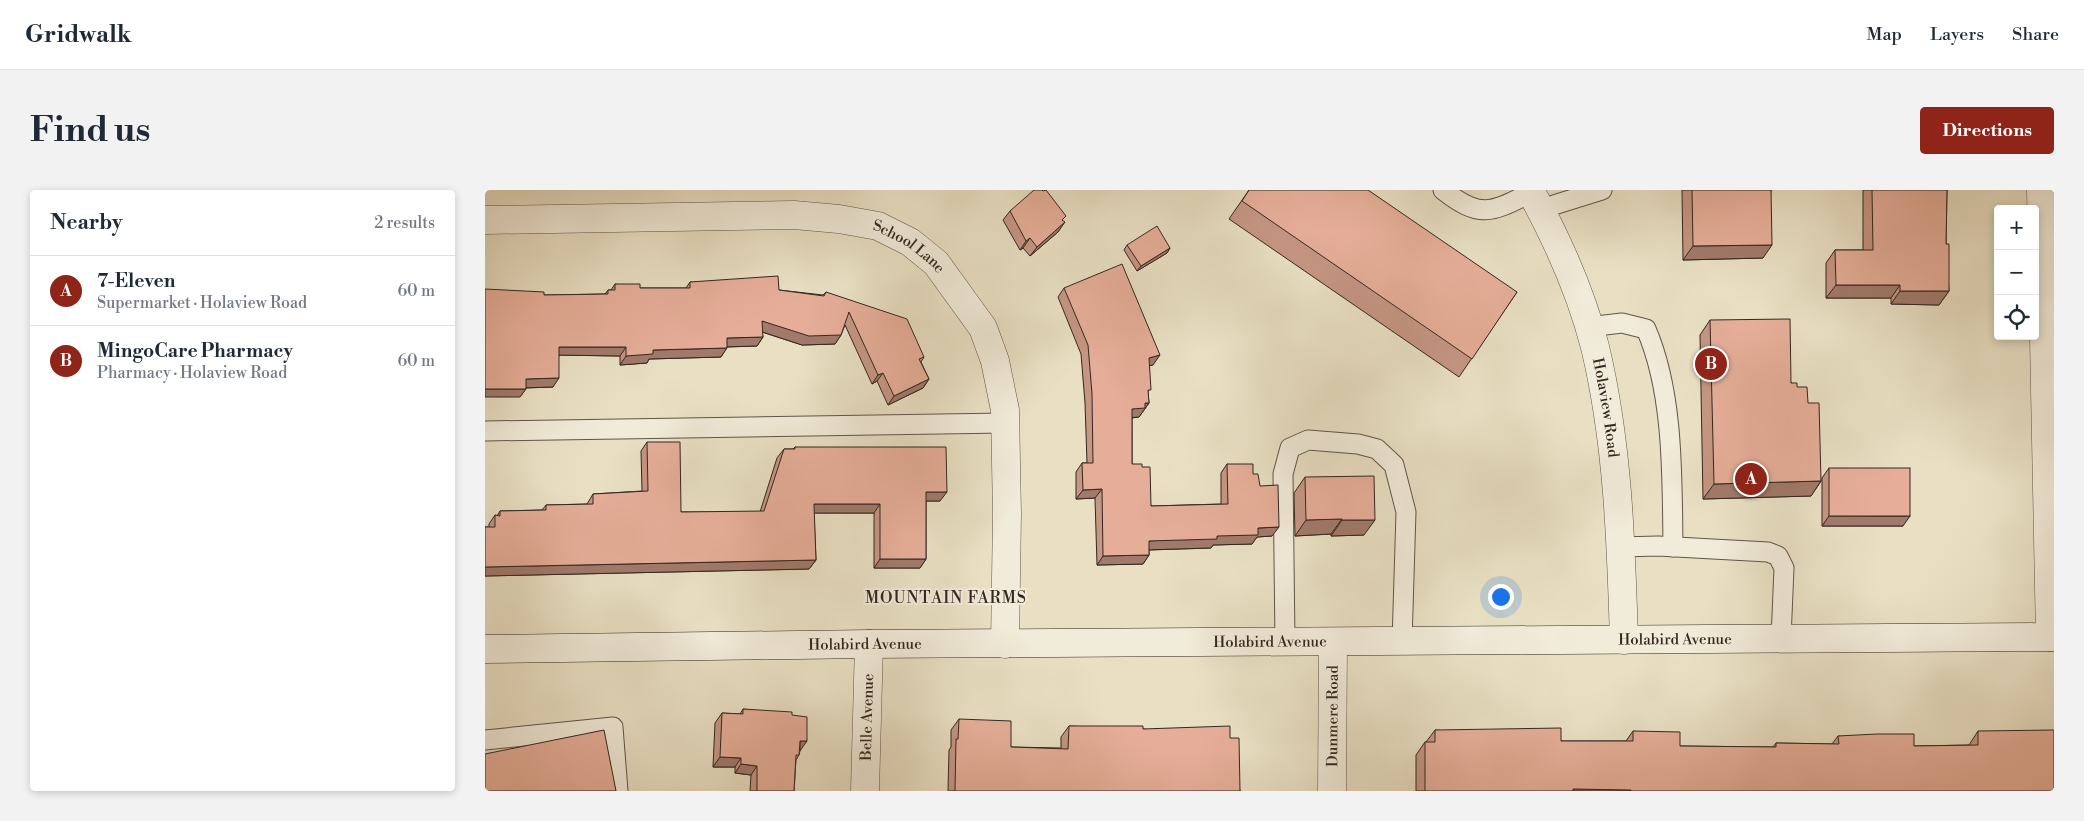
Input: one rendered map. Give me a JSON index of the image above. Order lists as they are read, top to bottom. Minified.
{"streets":{"street":["School Lane","Holaview Road","Holabird Avenue","Belle Avenue","Dunmere Road"]},"crossings":[["School Lane","Holabird Avenue"],["Holaview Road","Holabird Avenue"],["Holabird Avenue","Belle Avenue"],["Holabird Avenue","Dunmere Road"]],"districts":["MOUNTAIN FARMS"],"page":{"header":"Gridwalk","nav":["Map","Layers","Share"],"buttons":"Directions","title":"Find us","heading":["Nearby","2 results"],"map_buttons":["+","−"],"list":[{"mark":"A","name":"7-Eleven","note":"Supermarket · Holaview Road","value":"60 m"},{"mark":"B","name":"MingoCare Pharmacy","note":"Pharmacy · Holaview Road","value":"60 m"}],"pins":["B","A"]}}
